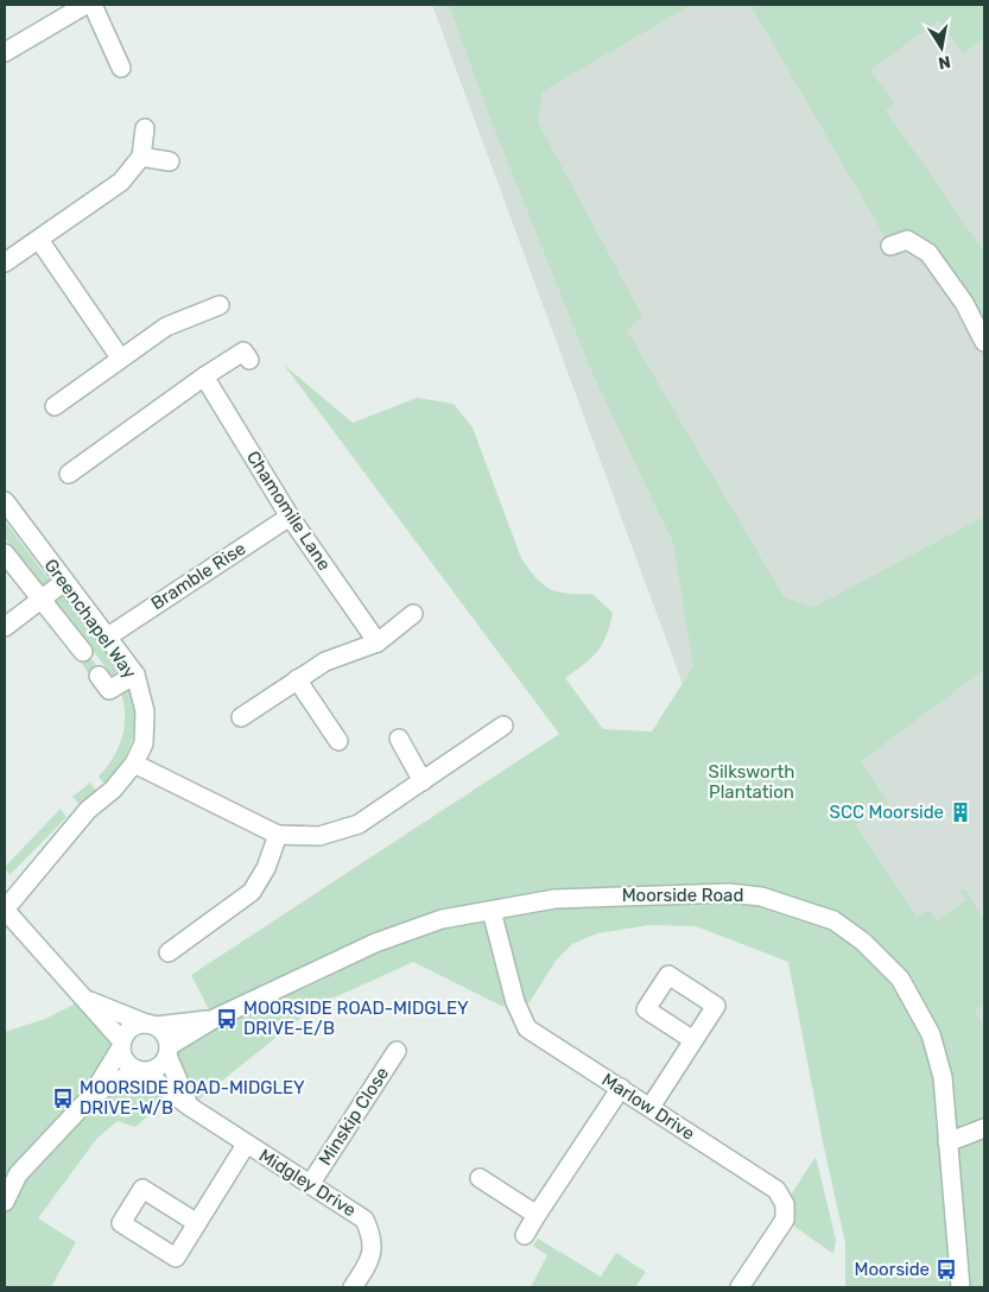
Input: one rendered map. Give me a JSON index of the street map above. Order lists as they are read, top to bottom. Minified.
{"streets":{"street":["Chamomile Lane","Bramble Rise","Greenchapel Way","Moorside Road","Marlow Drive","Minskip Close","Midgley Drive"]},"crossings":[["Chamomile Lane","Bramble Rise"],["Bramble Rise","Greenchapel Way"],["Moorside Road","Marlow Drive"],["Minskip Close","Midgley Drive"]],"parks":["Silksworth Plantation"],"places":{"building":["SCC Moorside"],"bus stop":["MOORSIDE ROAD-MIDGLEY DRIVE-E/B","MOORSIDE ROAD-MIDGLEY DRIVE-W/B","Moorside"]},"north":"bottom"}
